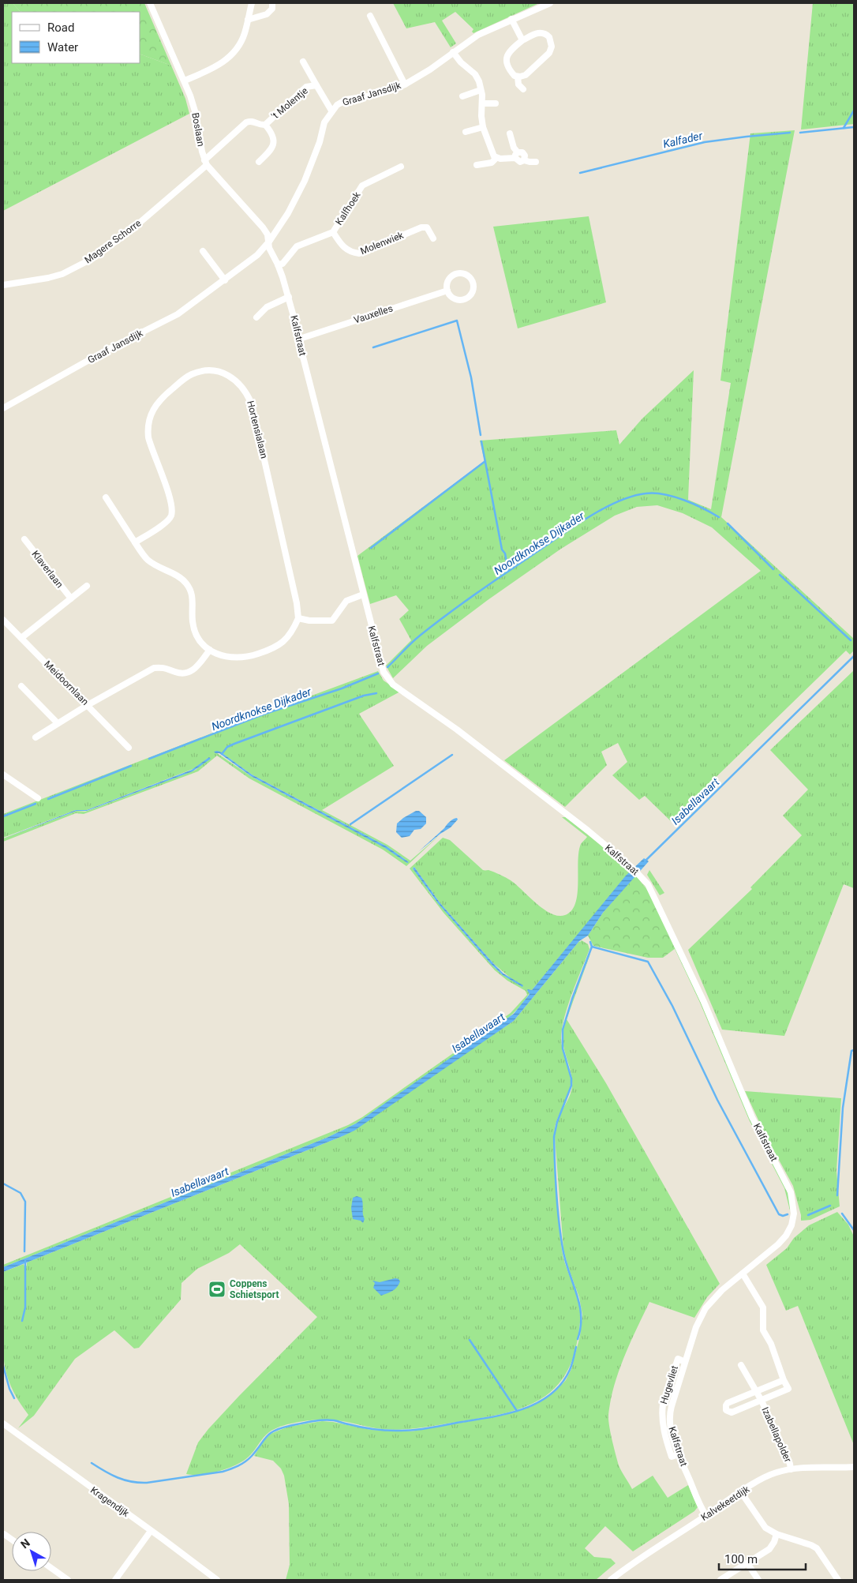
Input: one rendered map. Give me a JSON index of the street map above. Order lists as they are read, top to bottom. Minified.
{"streets":{"street":["Graaf Jansdijk","'t Molentje","Boslaan","Kalfhoek","Magere Schorre","Molenwiek","Vauxelles","Kalfstraat","Hortensialaan","Klaverlaan","Meidoornlaan","Hugevliet","Izabellapolder","Kragendijk","Kalvekeetdijk"]},"crossings":[["Graaf Jansdijk","'t Molentje"],["Graaf Jansdijk","Kalfstraat"],["'t Molentje","Boslaan"],["'t Molentje","Magere Schorre"],["Boslaan","Magere Schorre"],["Kalfhoek","Molenwiek"],["Kalfhoek","Kalfstraat"],["Vauxelles","Kalfstraat"],["Kalfstraat","Hugevliet"],["Kalfstraat","Kalvekeetdijk"],["Izabellapolder","Kalvekeetdijk"]],"water":["Kalfader","Noordknokse Dijkader","Isabellavaart"],"places":{"sports":["Coppens Schietsport"]},"legend":["Road","Water"],"scale_bar":"100 m","north":"top left"}
